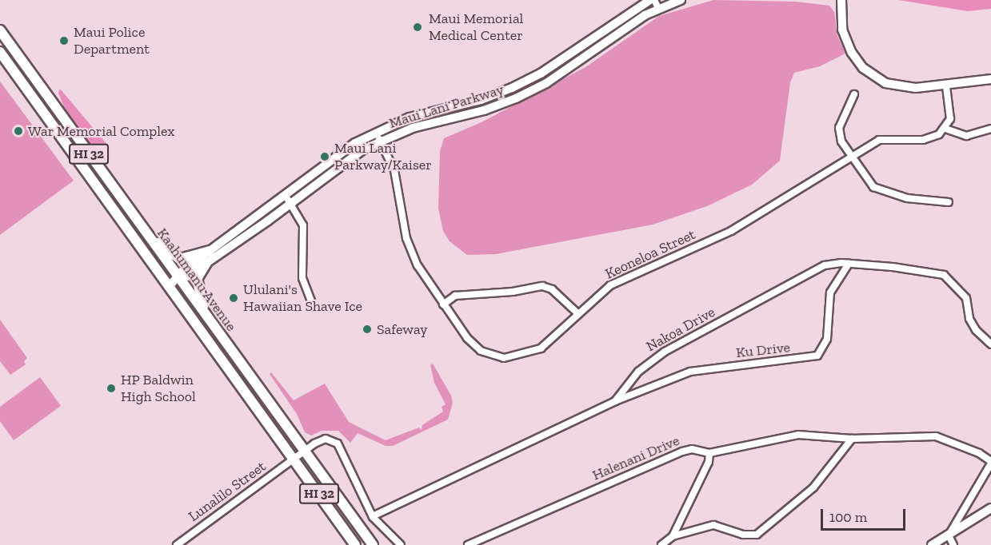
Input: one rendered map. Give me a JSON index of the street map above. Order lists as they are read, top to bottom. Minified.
{"streets":{"main road":["Maui Lani Parkway","HI 32","Kaahumanu Avenue"],"street":["Keoneloa Street","Nakoa Drive","Ku Drive","Halenani Drive","Lunalilo Street"]},"crossings":[["Maui Lani Parkway","Keoneloa Street"],["Maui Lani Parkway","Kaahumanu Avenue"],["Kaahumanu Avenue","Lunalilo Street"],["Nakoa Drive","Ku Drive"],["Nakoa Drive","Lunalilo Street"]],"places":["Maui Memorial Medical Center","Maui Police Department","War Memorial Complex","Maui Lani Parkway/Kaiser","Ululani's Hawaiian Shave Ice","Safeway","HP Baldwin High School"],"scale_bar":"100 m"}
